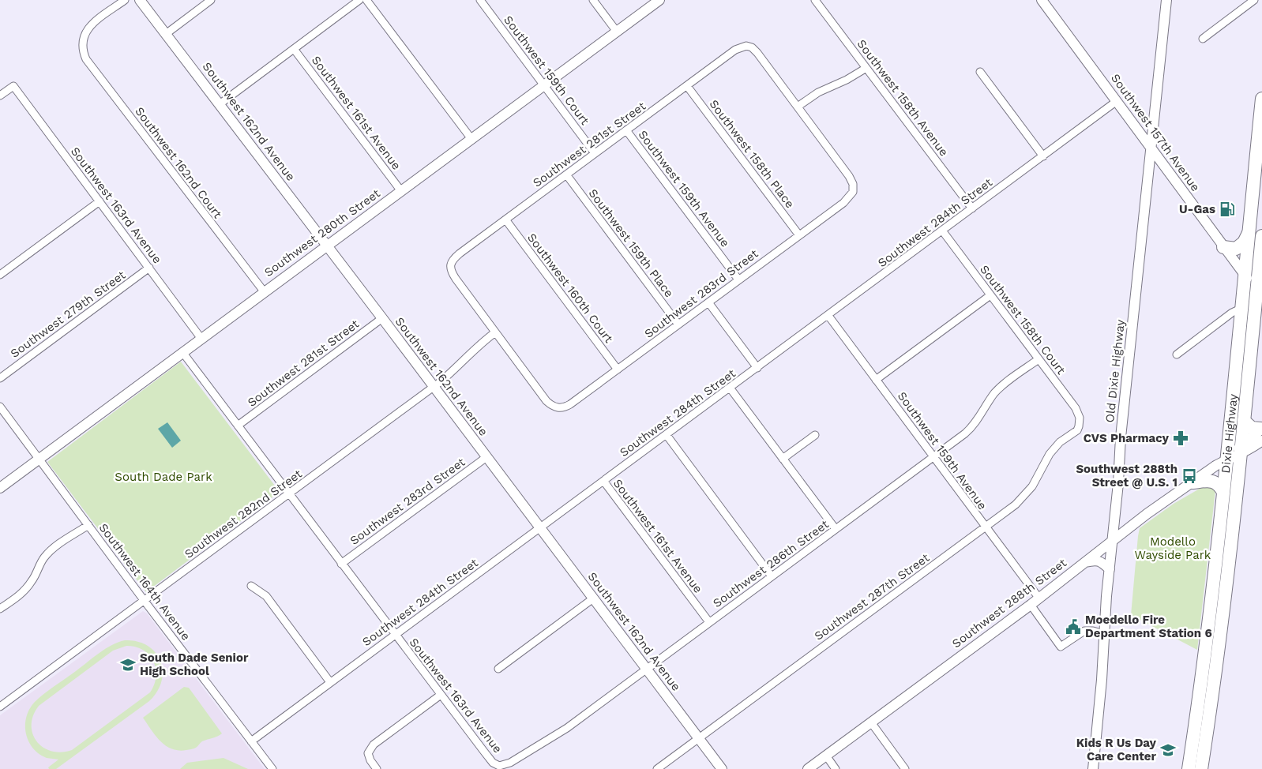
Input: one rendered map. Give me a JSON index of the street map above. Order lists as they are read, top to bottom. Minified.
{"streets":{"highway":["Dixie Highway"],"street":["Southwest 159th Court","Southwest 158th Avenue","Southwest 161st Avenue","Southwest 162nd Avenue","Southwest 157th Avenue","Southwest 281st Street","Southwest 158th Place","Southwest 162nd Court","Southwest 159th Avenue","Southwest 163rd Avenue","Southwest 284th Street","Southwest 280th Street","Southwest 159th Place","Southwest 160th Court","Southwest 283rd Street","Southwest 279th Street","Southwest 158th Court","Old Dixie Highway","Southwest 282nd Street","Southwest 286th Street","Southwest 164th Avenue","Southwest 287th Street","Southwest 288th Street"]},"crossings":[["Southwest 159th Court","Southwest 281st Street"],["Southwest 159th Court","Southwest 280th Street"],["Southwest 158th Avenue","Southwest 284th Street"],["Southwest 161st Avenue","Southwest 284th Street"],["Southwest 161st Avenue","Southwest 280th Street"],["Southwest 161st Avenue","Southwest 286th Street"],["Southwest 162nd Avenue","Southwest 281st Street"],["Southwest 162nd Avenue","Southwest 284th Street"],["Southwest 162nd Avenue","Southwest 280th Street"],["Southwest 162nd Avenue","Southwest 283rd Street"],["Southwest 162nd Avenue","Southwest 282nd Street"],["Southwest 162nd Avenue","Southwest 286th Street"],["Southwest 162nd Avenue","Southwest 287th Street"],["Southwest 157th Avenue","Southwest 284th Street"],["Southwest 157th Avenue","Old Dixie Highway"],["Southwest 157th Avenue","Dixie Highway"],["Southwest 281st Street","Southwest 158th Place"],["Southwest 281st Street","Southwest 159th Avenue"],["Southwest 281st Street","Southwest 163rd Avenue"],["Southwest 281st Street","Southwest 159th Place"],["Southwest 281st Street","Southwest 160th Court"],["Southwest 281st Street","Southwest 283rd Street"],["Southwest 281st Street","Southwest 282nd Street"],["Southwest 158th Place","Southwest 283rd Street"],["Southwest 162nd Court","Southwest 280th Street"],["Southwest 159th Avenue","Southwest 284th Street"],["Southwest 159th Avenue","Southwest 283rd Street"],["Southwest 159th Avenue","Old Dixie Highway"],["Southwest 159th Avenue","Southwest 286th Street"],["Southwest 159th Avenue","Southwest 287th Street"],["Southwest 159th Avenue","Southwest 288th Street"],["Southwest 163rd Avenue","Southwest 284th Street"],["Southwest 163rd Avenue","Southwest 280th Street"],["Southwest 163rd Avenue","Southwest 283rd Street"],["Southwest 163rd Avenue","Southwest 279th Street"],["Southwest 163rd Avenue","Southwest 282nd Street"],["Southwest 163rd Avenue","Southwest 286th Street"],["Southwest 284th Street","Southwest 158th Court"],["Southwest 284th Street","Southwest 164th Avenue"],["Southwest 280th Street","Southwest 164th Avenue"],["Southwest 159th Place","Southwest 283rd Street"],["Southwest 160th Court","Southwest 283rd Street"],["Southwest 283rd Street","Southwest 282nd Street"],["Southwest 158th Court","Southwest 286th Street"],["Southwest 158th Court","Southwest 287th Street"],["Old Dixie Highway","Southwest 288th Street"],["Dixie Highway","Southwest 288th Street"],["Southwest 282nd Street","Southwest 164th Avenue"]],"parks":["South Dade Park","Modello Wayside Park"],"places":{"fuel station":["U-Gas"],"pharmacy":["CVS Pharmacy"],"bus stop":["Southwest 288th Street @ U.S. 1"],"public building":["Moedello Fire Department Station 6"],"school or university":["South Dade Senior High School","Kids R Us Day Care Center"]}}
